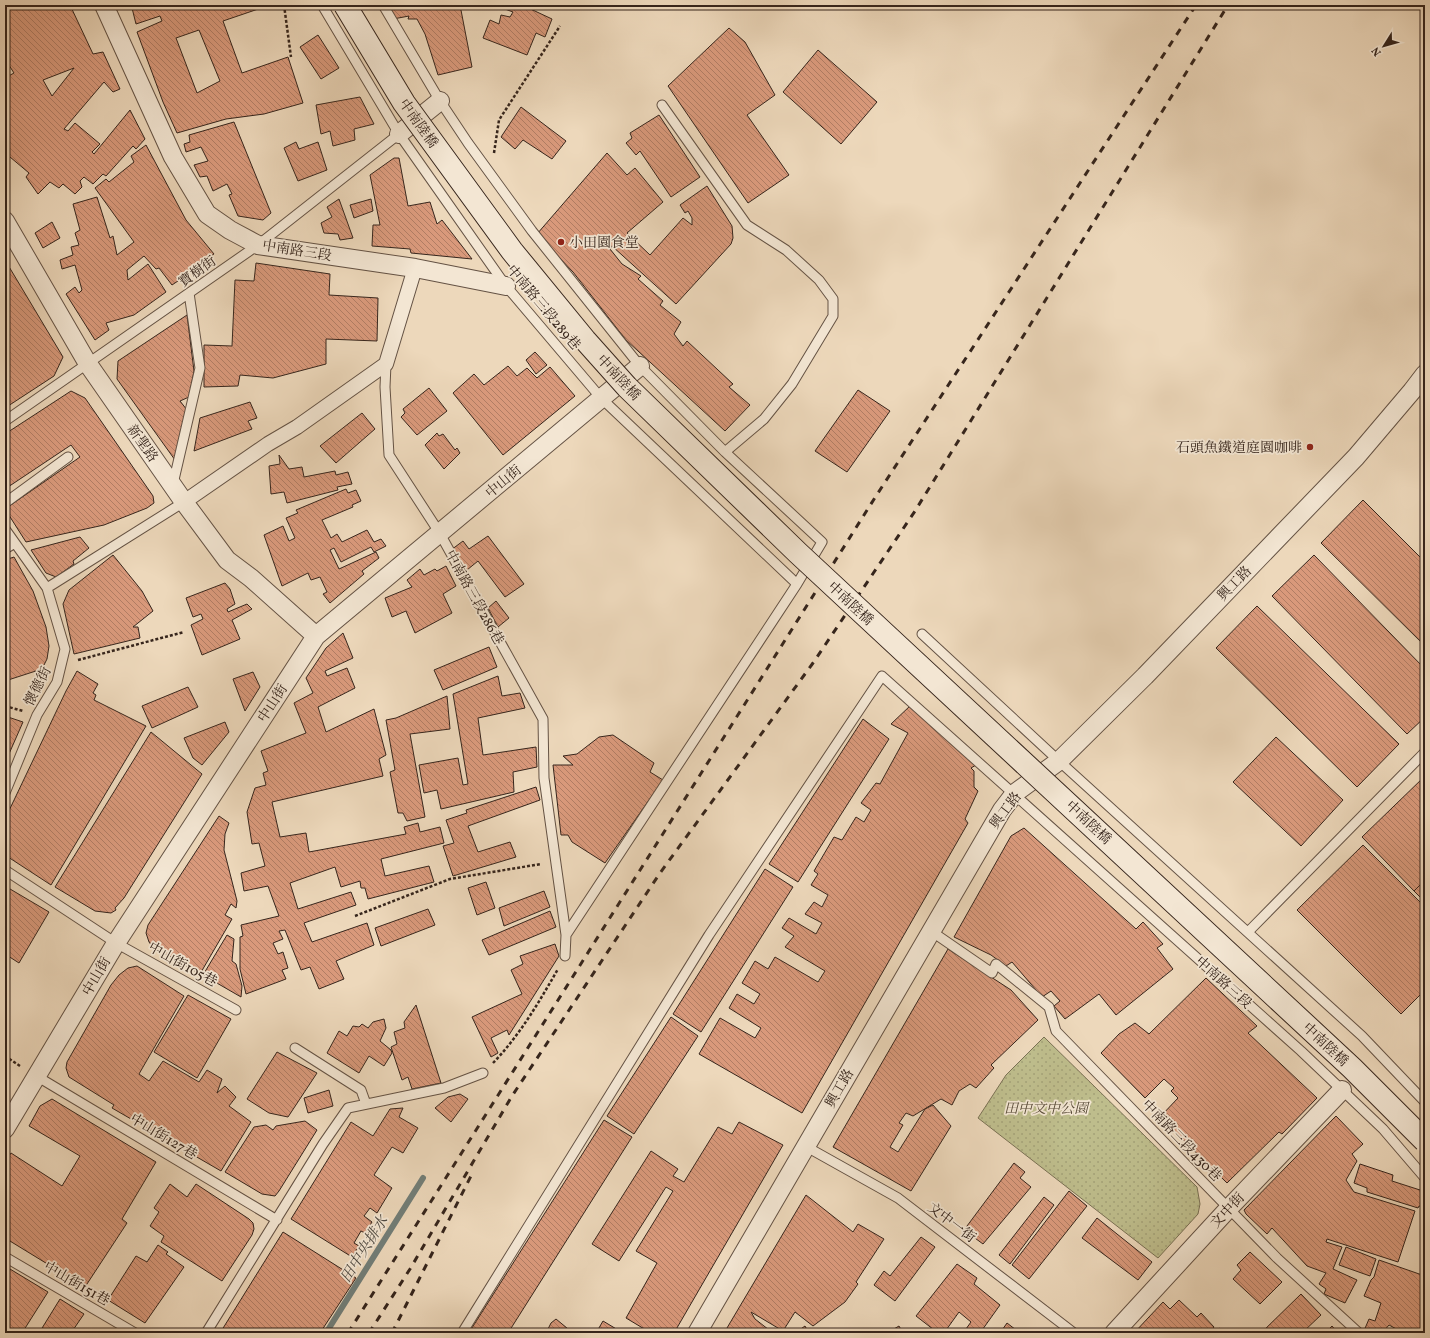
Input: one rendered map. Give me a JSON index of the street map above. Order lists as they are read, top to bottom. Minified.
{"streets":{"main road":["中南陸橋"],"street":["中南路三段","新聖路","中山街","興工路","中南路三段286巷","文中街"],"lane":["寶樹街","中南路三段289巷","懷德街","中山街105巷","中山街127巷","中南路三段430巷","文中一街","中山街151巷"]},"crossings":[["中南路三段","寶樹街"],["中南路三段","中南路三段289巷"],["中南路三段","興工路"],["中南路三段","中南路三段286巷"],["中南路三段","文中街"],["寶樹街","中南路三段289巷"],["寶樹街","新聖路"],["中南路三段289巷","中山街"],["新聖路","中山街"],["中山街","中南路三段286巷"],["中山街","中山街105巷"],["中山街","中山街127巷"],["興工路","中南路三段430巷"],["興工路","文中一街"],["中南路三段430巷","文中街"]],"water":["田中央排水"],"parks":["田中文中公園"],"places":["小田園食堂","石頭魚鐵道庭園咖啡"],"north":"bottom left"}
